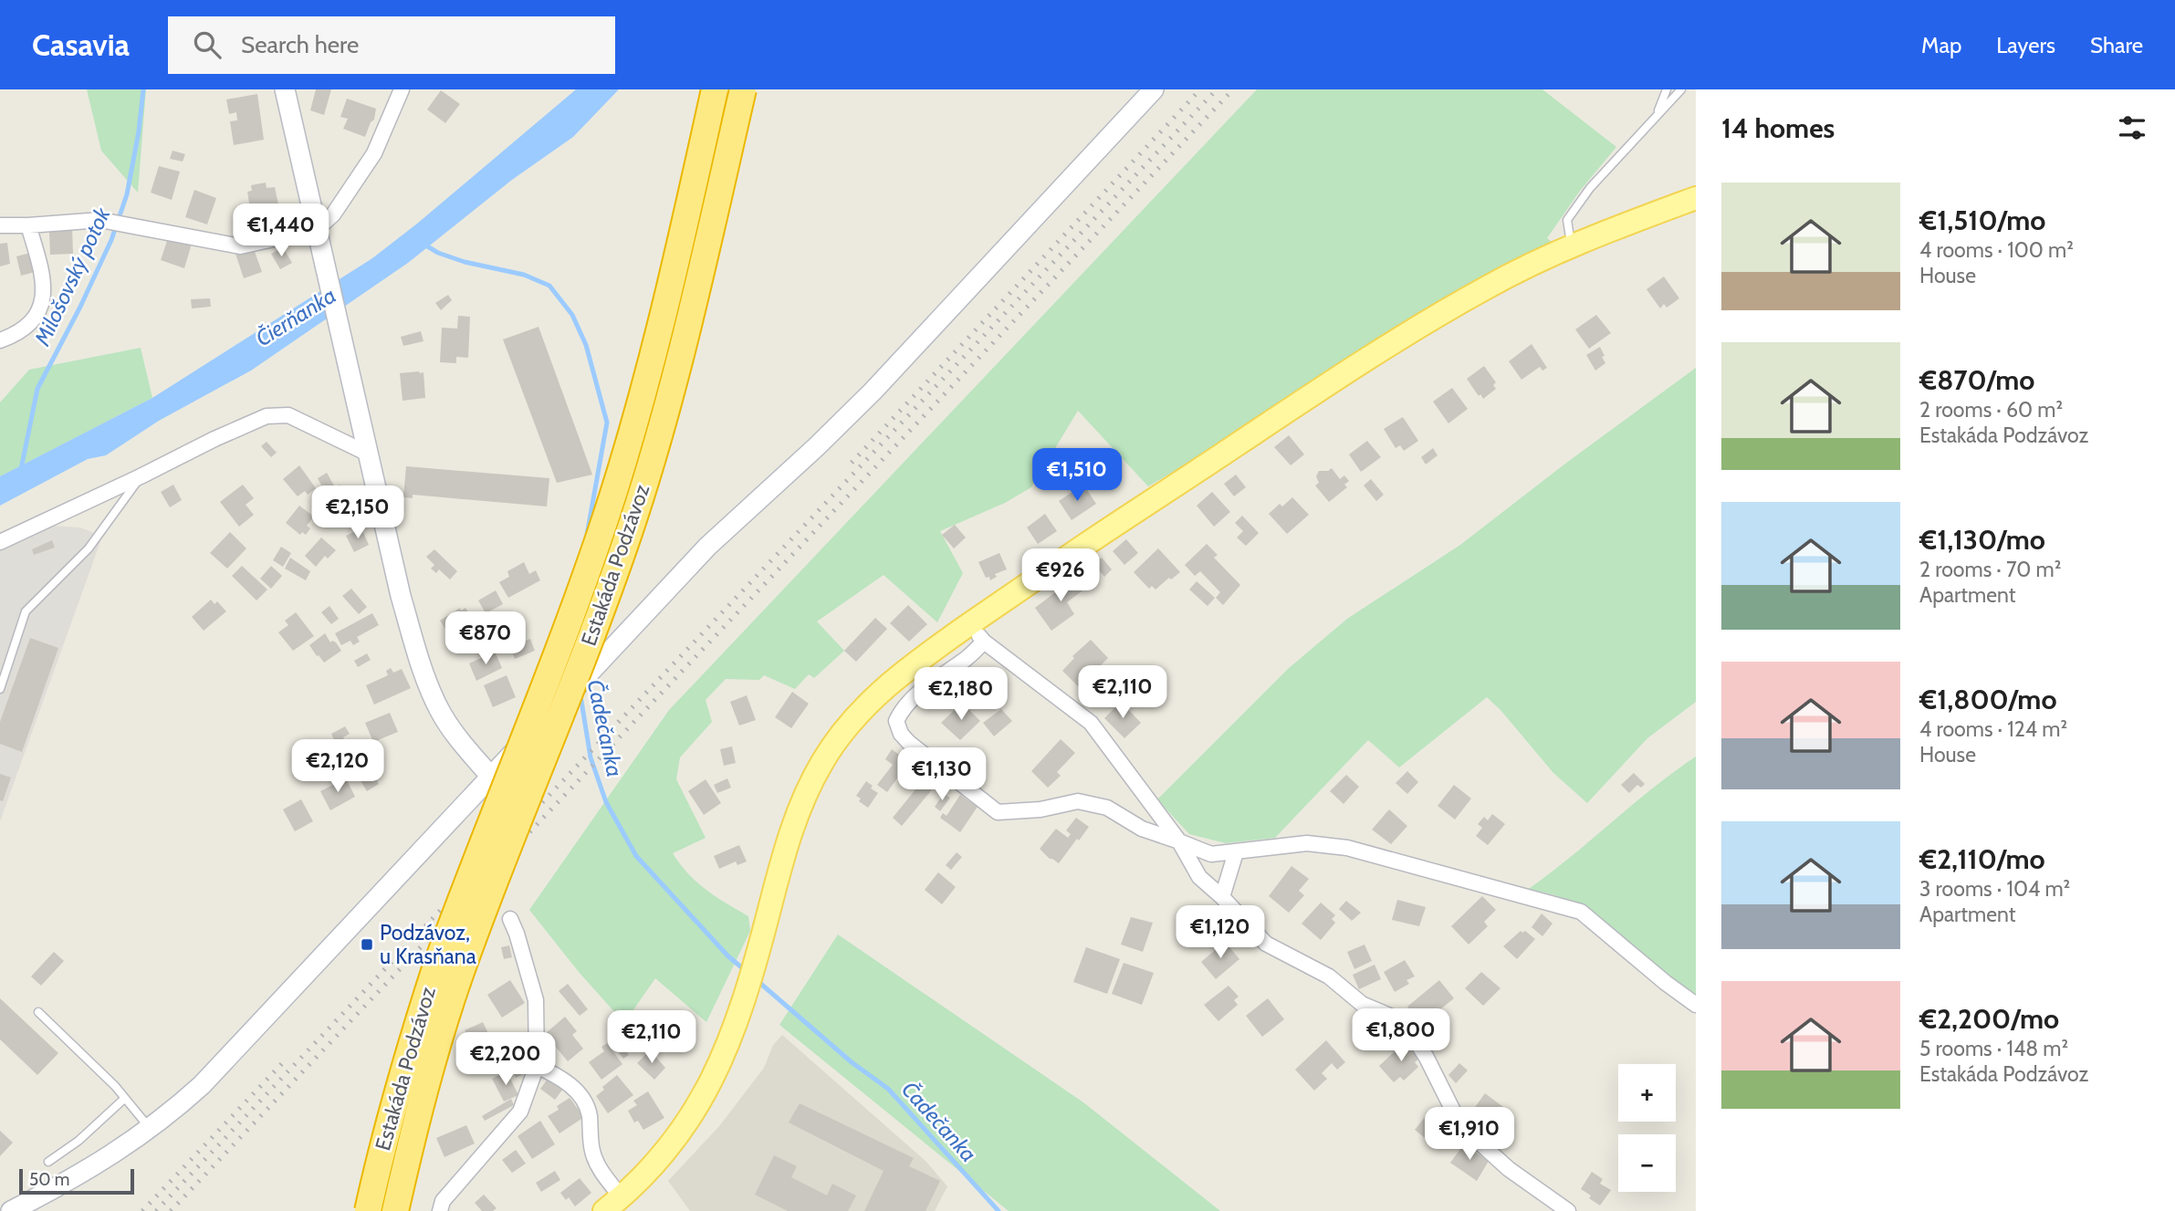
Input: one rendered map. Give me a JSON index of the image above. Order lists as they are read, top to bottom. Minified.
{"streets":{"highway":["Estakáda Podzávoz"]},"water":["Milošovský potok","Čierňanka","Čadečanka"],"places":{"transit":["Podzávoz, u Krasňana"]},"scale_bar":"50 m","page":{"header":"Casavia","search":"Search here","nav":["Map","Layers","Share"],"heading":"14 homes","list":[{"name":"€1,510/mo","note":"4 rooms · 100 m² · House"},{"name":"€870/mo","note":"2 rooms · 60 m² · Estakáda Podzávoz"},{"name":"€1,130/mo","note":"2 rooms · 70 m² · Apartment"},{"name":"€1,800/mo","note":"4 rooms · 124 m² · House"},{"name":"€2,110/mo","note":"3 rooms · 104 m² · Apartment"},{"name":"€2,200/mo","note":"5 rooms · 148 m² · Estakáda Podzávoz"}],"price":["€1,440","€1,510","€2,150","€926","€870","€2,110","€2,180","€2,120","€1,130","€1,120","€1,800","€2,110","€2,200","€1,910"],"map_buttons":["+","−"],"scale":"50 m"}}
